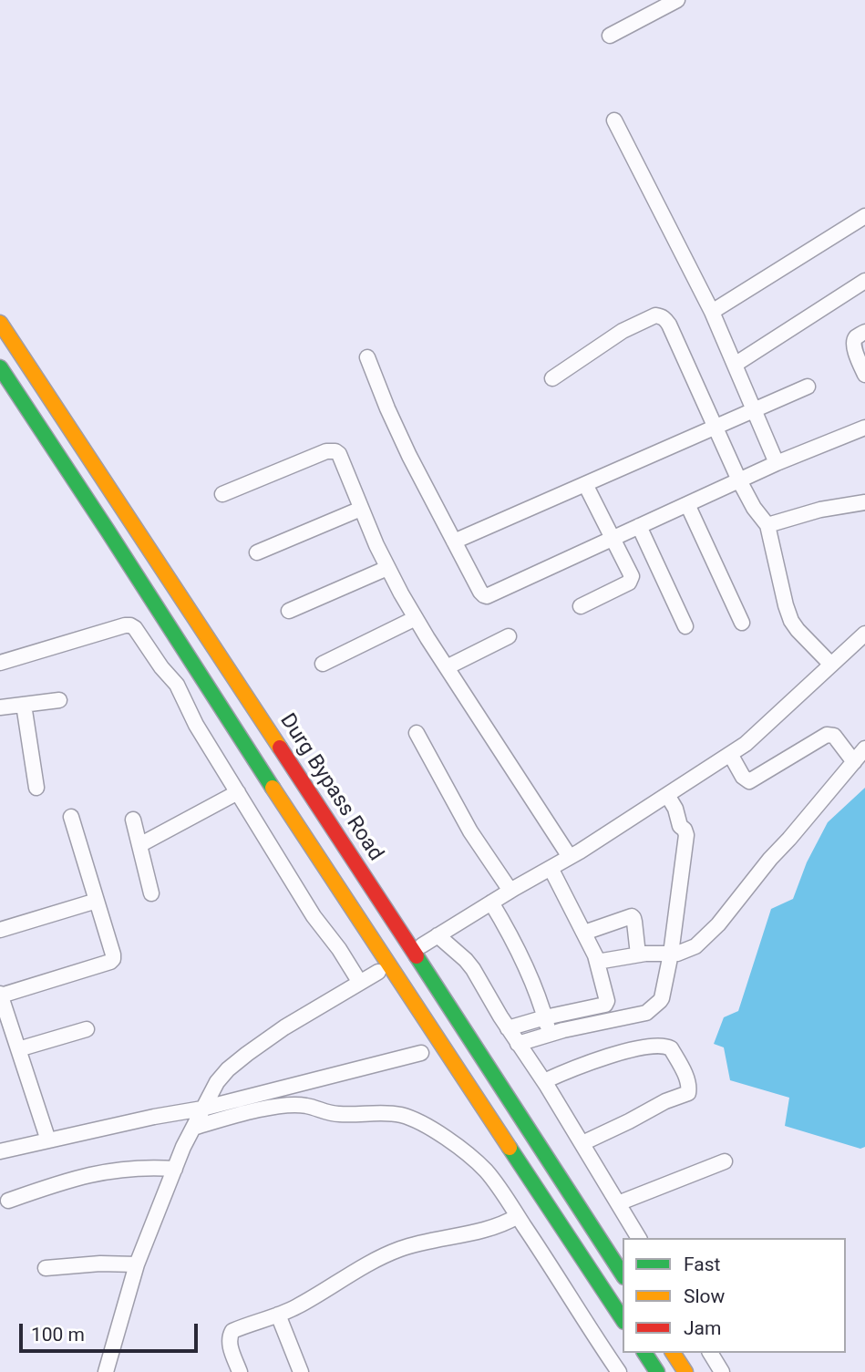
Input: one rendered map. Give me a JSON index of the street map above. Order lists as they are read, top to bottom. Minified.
{"streets":{"highway":["Durg Bypass Road"]},"legend":["Fast","Slow","Jam"],"scale_bar":"100 m"}
